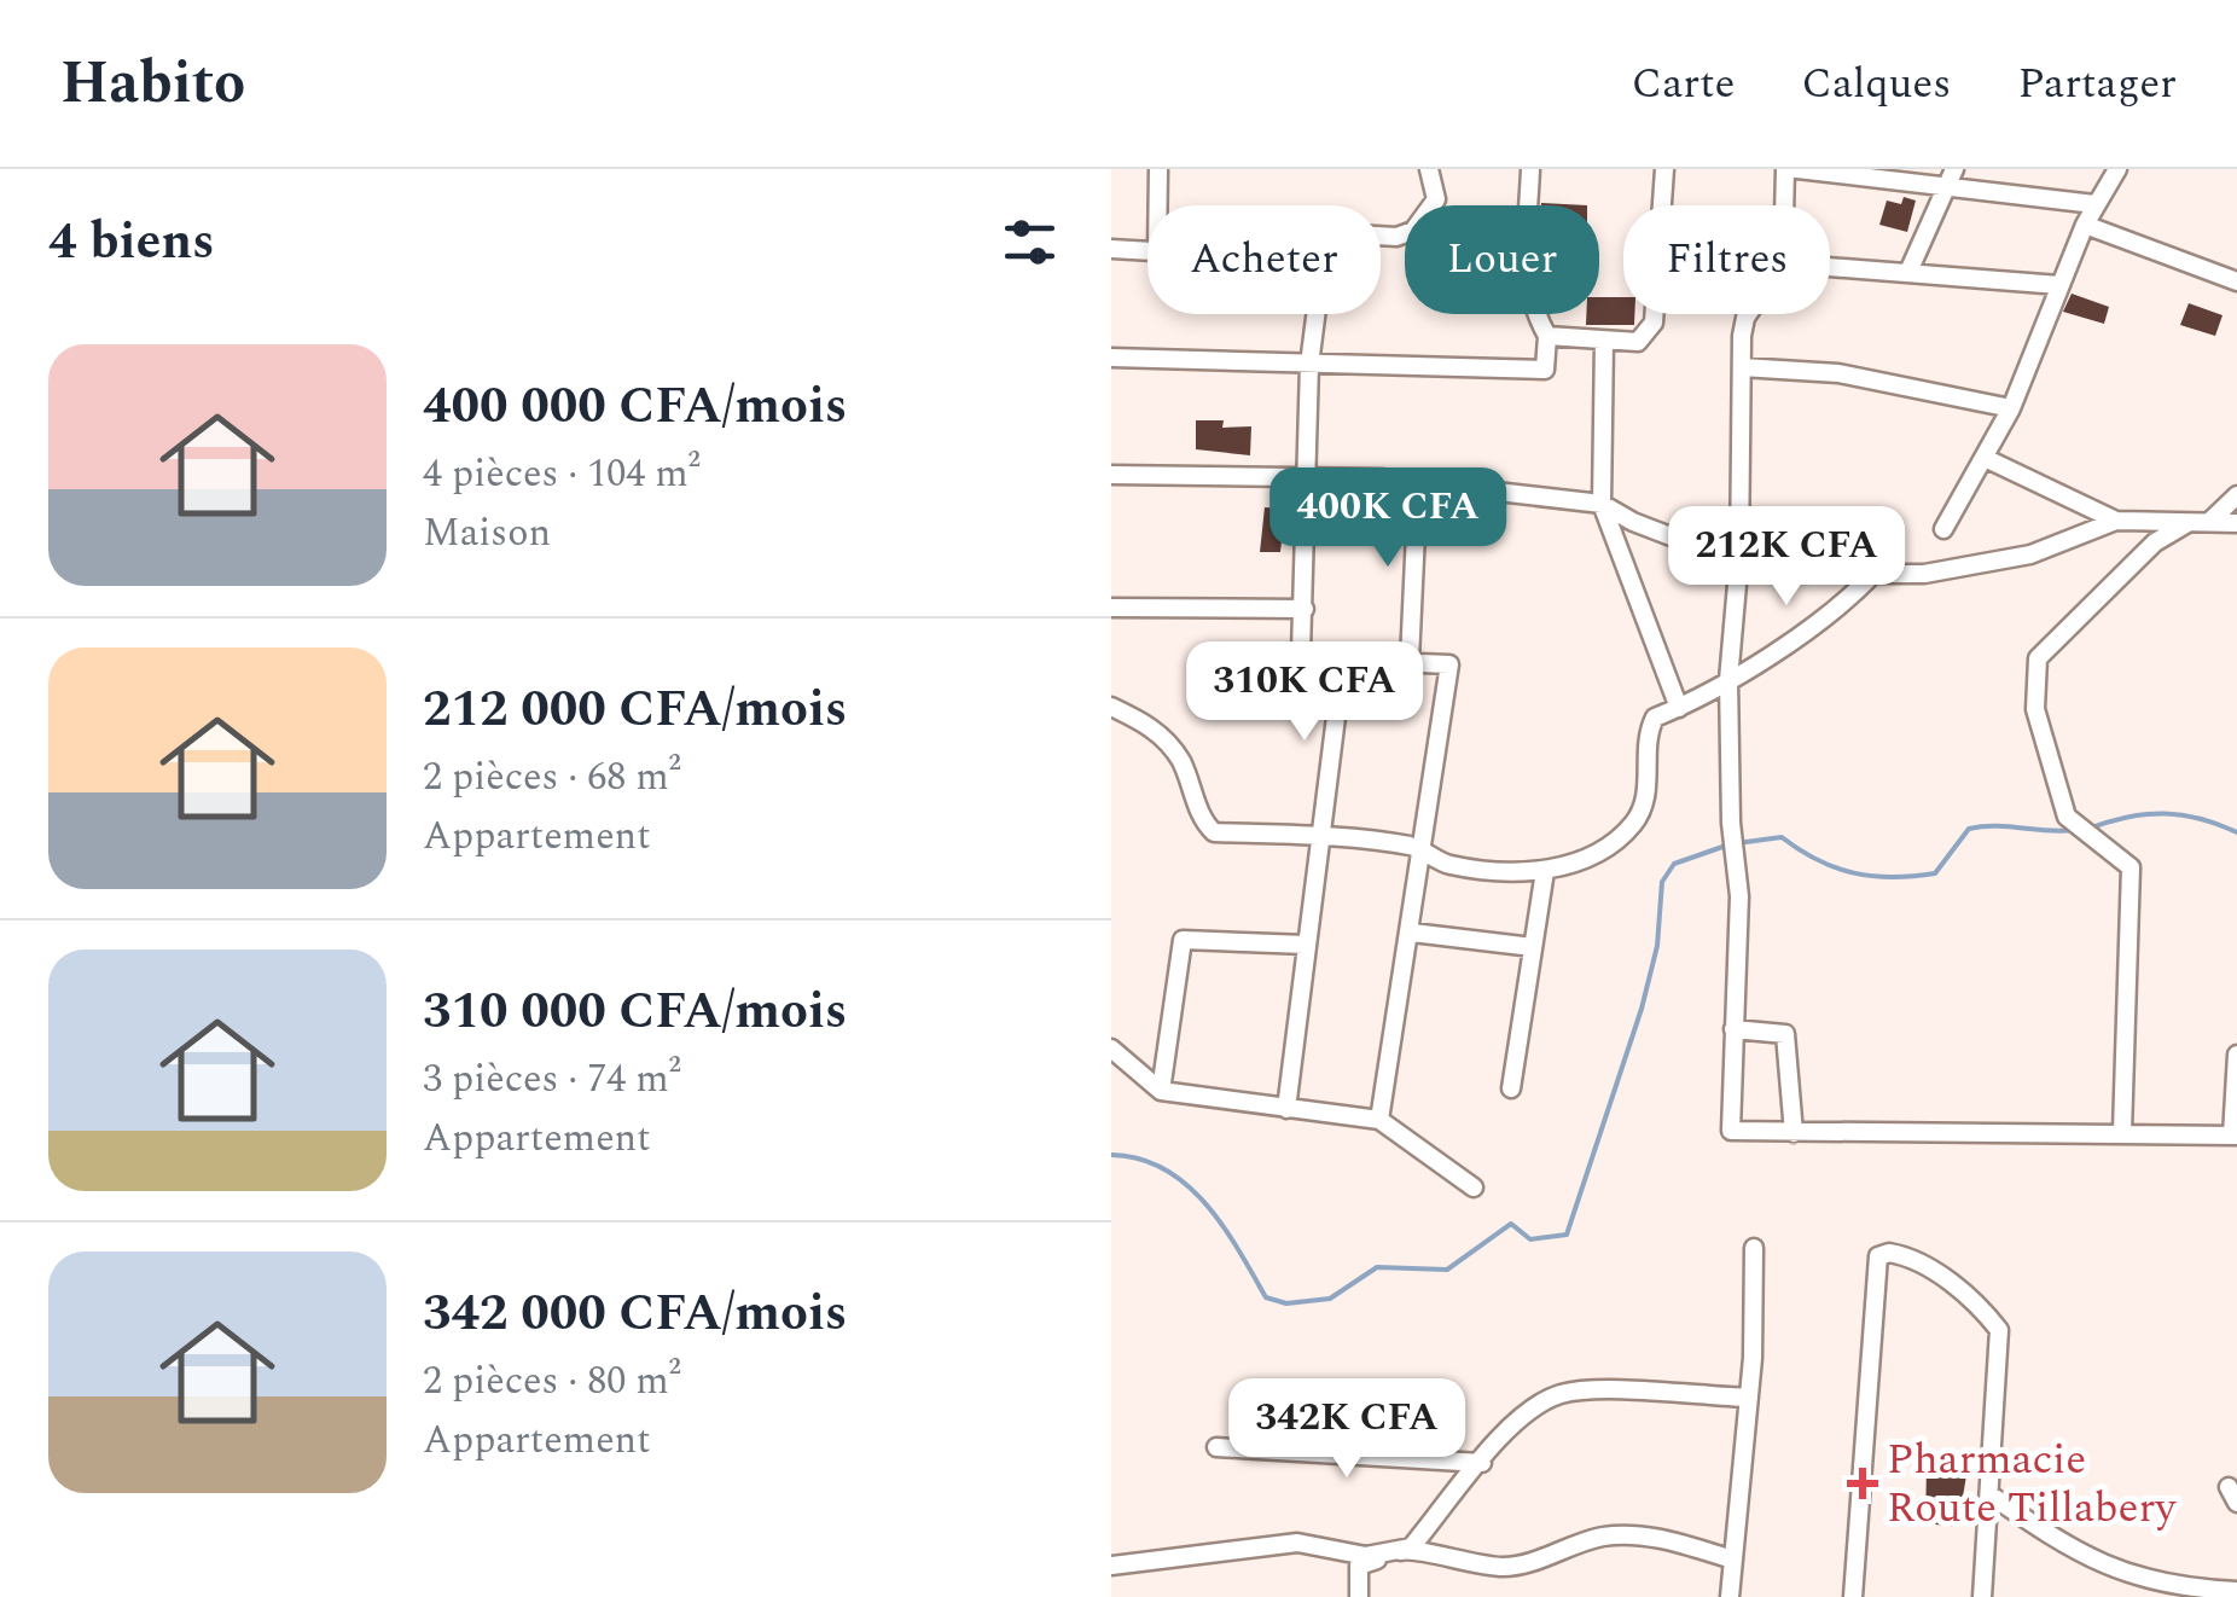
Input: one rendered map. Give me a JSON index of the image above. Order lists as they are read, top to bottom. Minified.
{"places":{"health":["Pharmacie Route Tillabery"]},"page":{"header":"Habito","nav":["Carte","Calques","Partager"],"heading":"4 biens","chip":["Acheter","Louer","Filtres"],"list":[{"name":"400 000 CFA/mois","note":"4 pièces · 104 m² · Maison"},{"name":"212 000 CFA/mois","note":"2 pièces · 68 m² · Appartement"},{"name":"310 000 CFA/mois","note":"3 pièces · 74 m² · Appartement"},{"name":"342 000 CFA/mois","note":"2 pièces · 80 m² · Appartement"}],"price":["400K CFA","212K CFA","310K CFA","342K CFA"]}}
